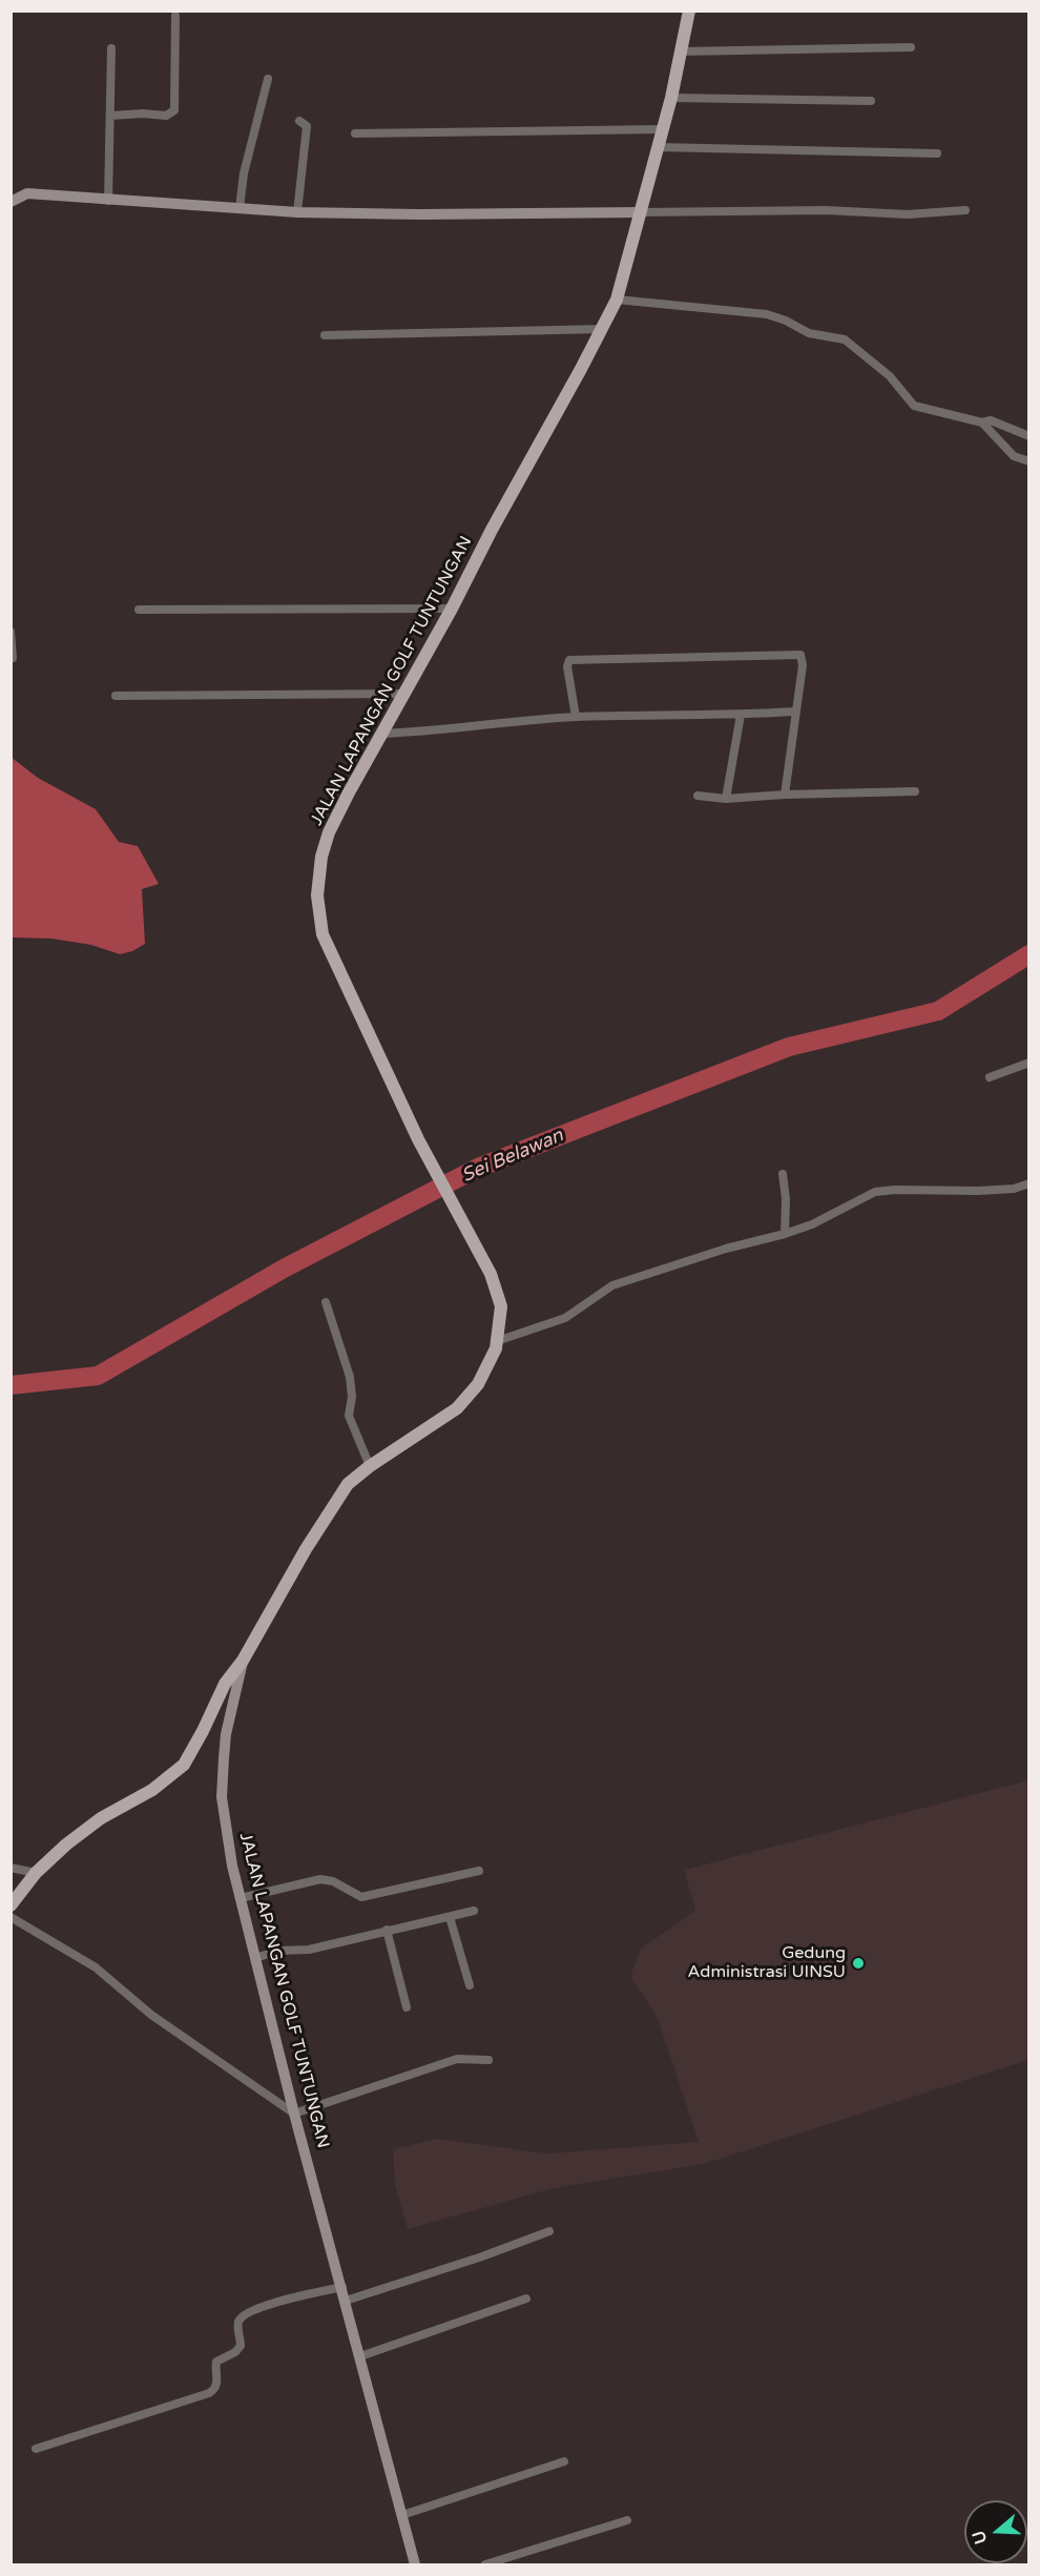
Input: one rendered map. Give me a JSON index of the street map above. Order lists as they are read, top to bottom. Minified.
{"streets":{"main road":["JALAN LAPANGAN GOLF TUNTUNGAN"]},"water":["Sei Belawan"],"places":["Gedung Administrasi UINSU"],"north":"left"}
